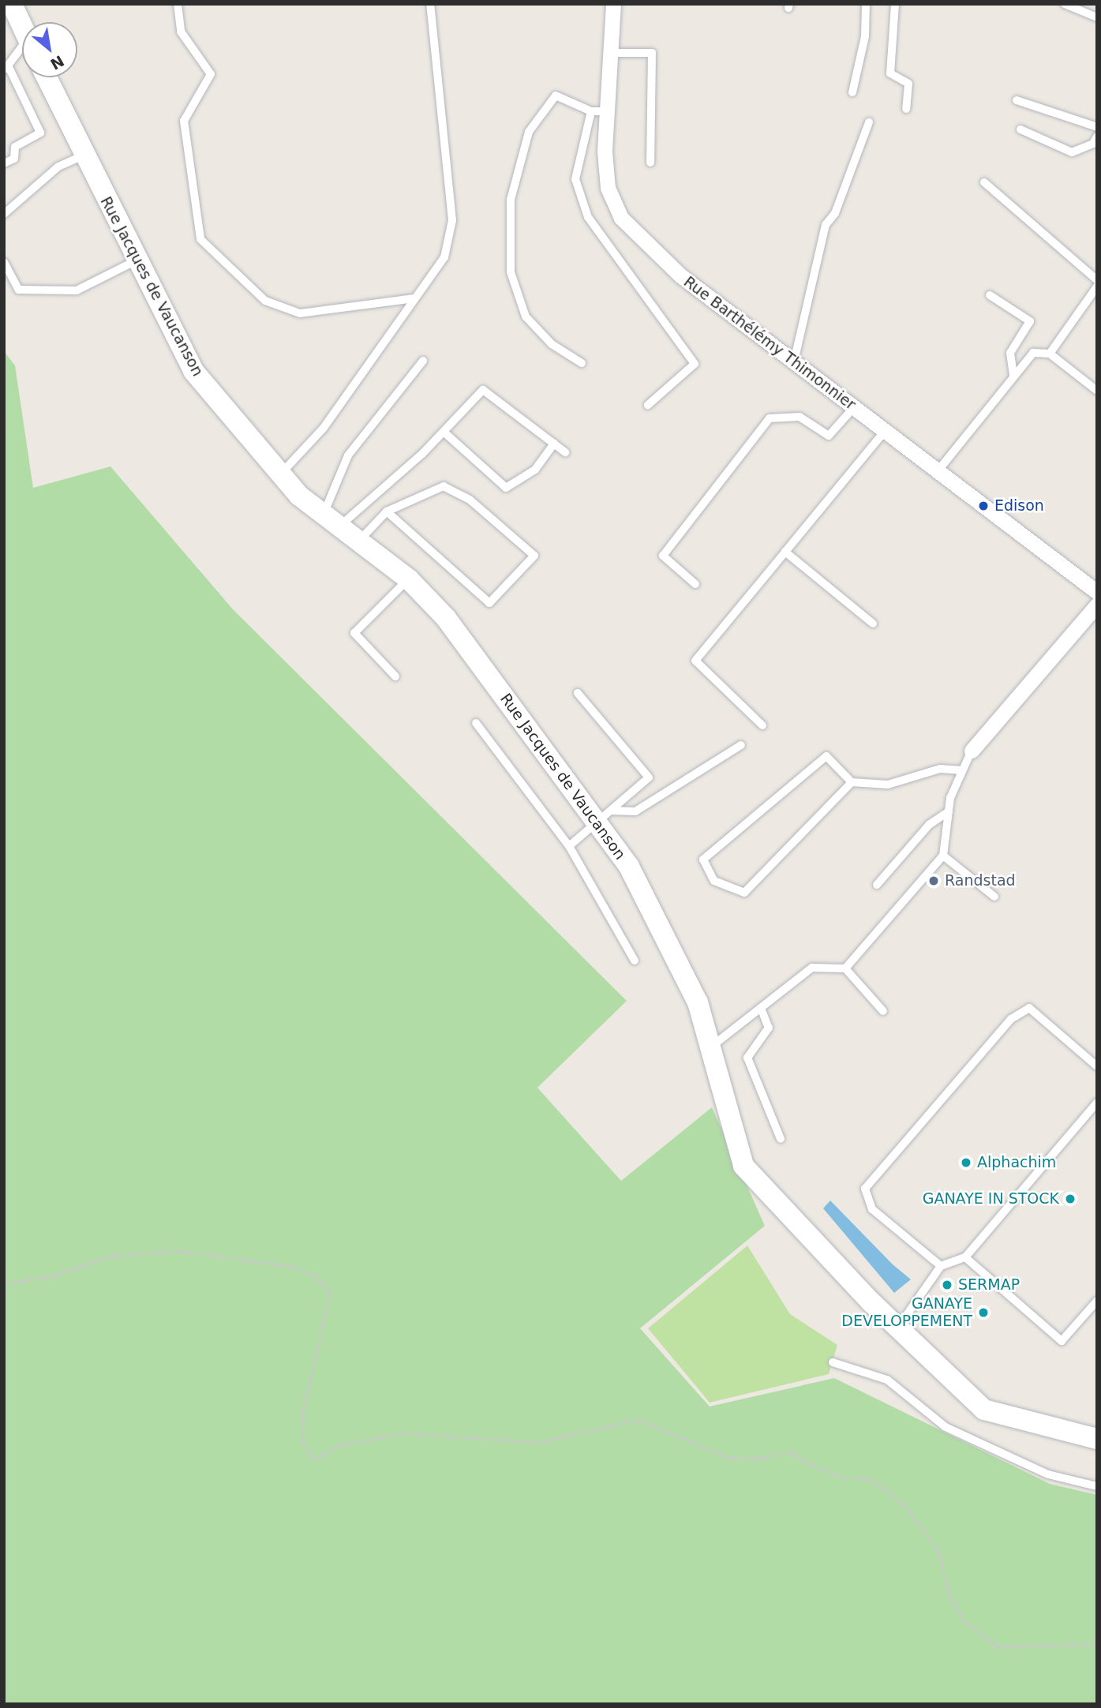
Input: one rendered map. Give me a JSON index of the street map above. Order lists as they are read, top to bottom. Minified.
{"streets":{"street":["Rue Jacques de Vaucanson","Rue Barthélémy Thimonnier"]},"places":["Edison","Randstad","Alphachim","GANAYE IN STOCK","SERMAP","GANAYE DEVELOPPEMENT"],"north":"bottom right"}
